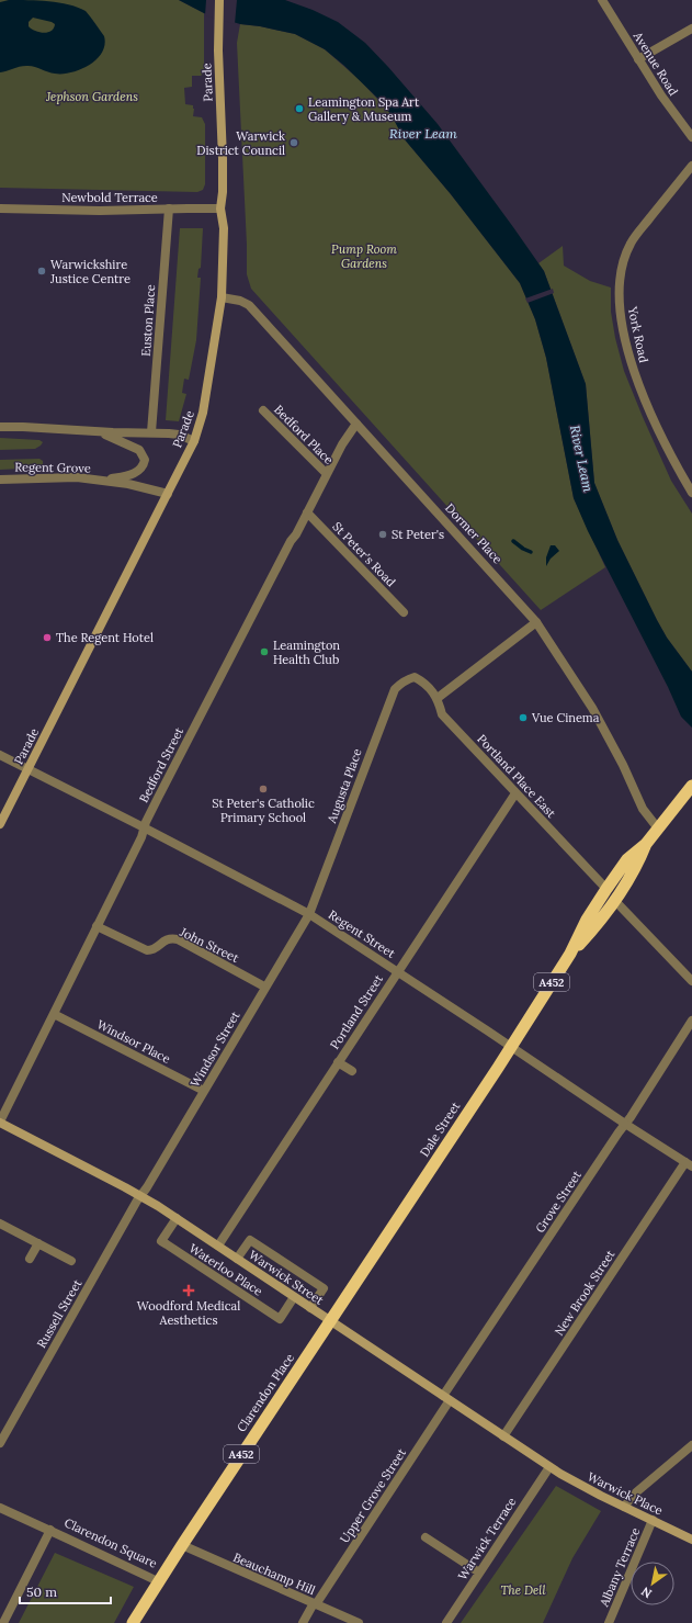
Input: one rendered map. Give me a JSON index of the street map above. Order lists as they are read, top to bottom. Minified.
{"streets":{"highway":["A452","Dale Street","Clarendon Place","Clarendon Square"],"main road":["Parade","Warwick Street","Warwick Place"],"street":["Avenue Road","Newbold Terrace","Euston Place","York Road","Bedford Place","Regent Grove","Dormer Place","St Peter's Road","Bedford Street","Portland Place East","Augusta Place","Regent Street","John Street","Portland Street","Windsor Place","Windsor Street","Grove Street","Waterloo Place","New Brook Street","Russell Street","Upper Grove Street","Warwick Terrace","Albany Terrace","Beauchamp Hill"]},"crossings":[["Parade","Newbold Terrace"],["Parade","Regent Grove"],["Parade","Dormer Place"],["Parade","Regent Street"],["Newbold Terrace","Euston Place"],["Bedford Place","Bedford Street"],["Dormer Place","Bedford Street"],["Dormer Place","A452"],["St Peter's Road","Bedford Street"],["Bedford Street","Regent Street"],["Bedford Street","John Street"],["Bedford Street","Windsor Place"],["Bedford Street","Warwick Street"],["Portland Place East","Augusta Place"],["Portland Place East","A452"],["Portland Place East","Portland Street"],["Portland Place East","Dale Street"],["Augusta Place","Regent Street"],["Augusta Place","Windsor Street"],["Regent Street","Portland Street"],["Regent Street","Windsor Street"],["Regent Street","Dale Street"],["Regent Street","Grove Street"],["Regent Street","New Brook Street"],["John Street","Windsor Street"],["A452","Dale Street"],["Portland Street","Warwick Street"],["Windsor Place","Windsor Street"],["Windsor Street","Warwick Street"],["Windsor Street","Russell Street"],["Dale Street","Warwick Street"],["Dale Street","Clarendon Place"],["Grove Street","Warwick Street"],["Grove Street","Upper Grove Street"],["Waterloo Place","Warwick Street"],["Warwick Street","New Brook Street"],["Warwick Street","Russell Street"],["Warwick Street","Clarendon Place"],["Warwick Street","Warwick Place"],["Warwick Street","Upper Grove Street"],["Warwick Street","Warwick Terrace"],["Clarendon Place","Clarendon Square"],["Clarendon Place","Beauchamp Hill"],["Warwick Place","Warwick Terrace"],["Warwick Place","Albany Terrace"],["Upper Grove Street","Beauchamp Hill"],["Clarendon Square","Beauchamp Hill"]],"water":["River Leam"],"parks":["Jephson Gardens","Pump Room Gardens","The Dell"],"places":{"other":["Leamington Spa Art Gallery & Museum","Warwick District Council","Warwickshire Justice Centre","St Peter's","The Regent Hotel","Leamington Health Club","Vue Cinema","St Peter's Catholic Primary School"],"health":["Woodford Medical Aesthetics"]},"scale_bar":"50 m","north":"bottom left"}
